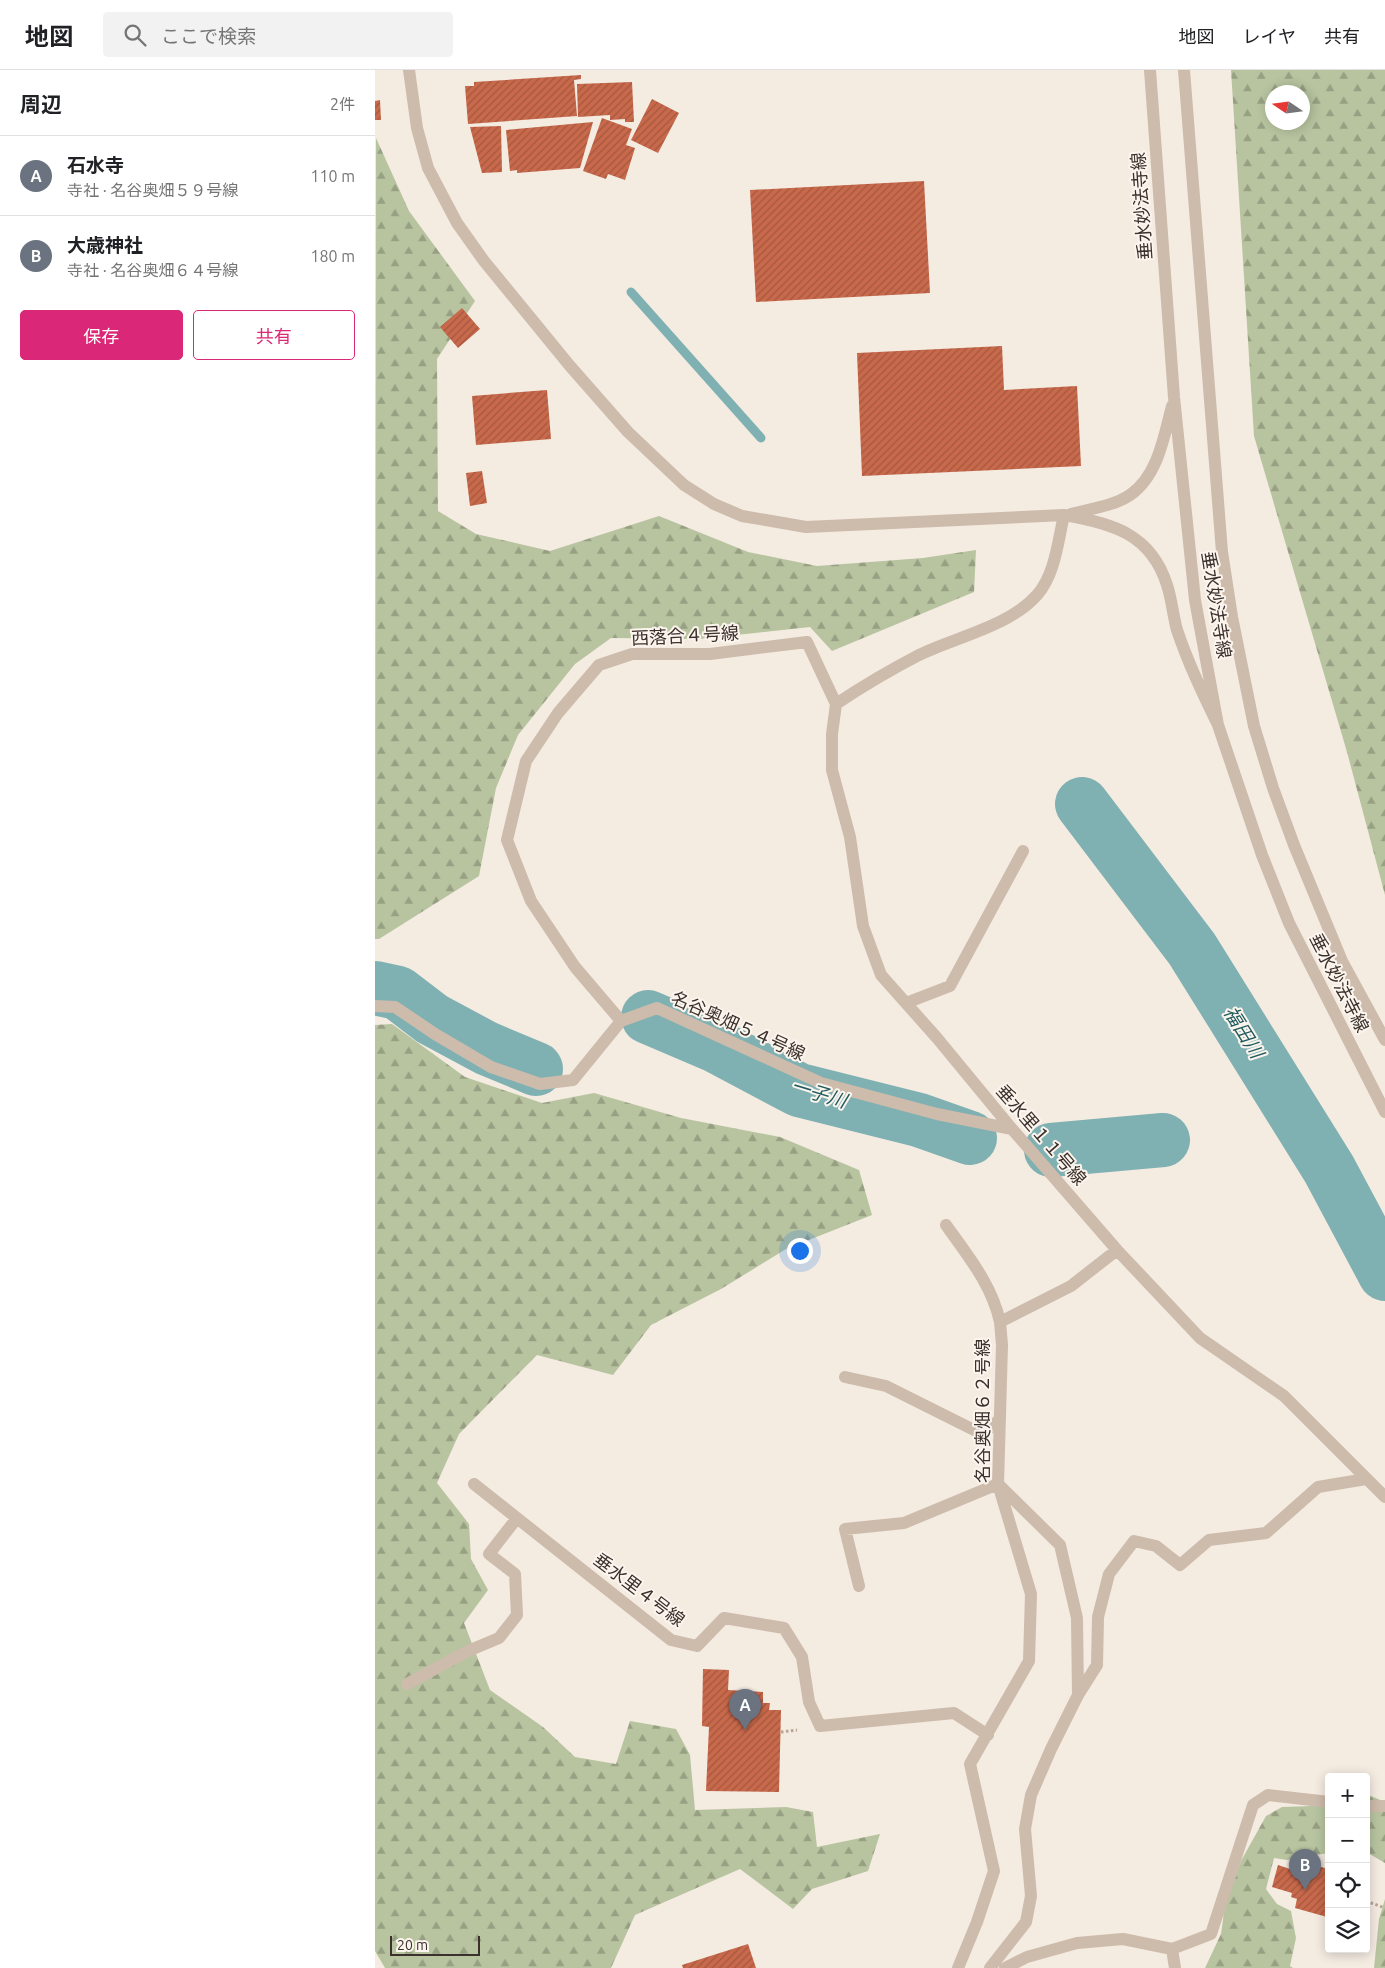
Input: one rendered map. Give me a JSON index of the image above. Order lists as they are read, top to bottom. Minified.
{"streets":{"street":["垂水妙法寺線","西落合４号線","名谷奥畑５４号線","垂水里１１号線","名谷奥畑６２号線","垂水里４号線"]},"crossings":[["西落合４号線","名谷奥畑５４号線"],["西落合４号線","垂水里１１号線"],["名谷奥畑５４号線","垂水里１１号線"],["垂水里１１号線","名谷奥畑６２号線"],["名谷奥畑６２号線","垂水里４号線"]],"water":["福田川","一子川"],"scale_bar":"20 m","north":"left","page":{"header":"地図","search":"ここで検索","nav":["地図","レイヤ","共有"],"heading":["周辺","2件"],"list":[{"mark":"A","name":"石水寺","note":"寺社 · 名谷奥畑５９号線","value":"110 m"},{"mark":"B","name":"大歳神社","note":"寺社 · 名谷奥畑６４号線","value":"180 m"}],"buttons":["保存","共有"],"pins":["A","B"],"map_buttons":["+","−"],"scale":"20 m"}}
